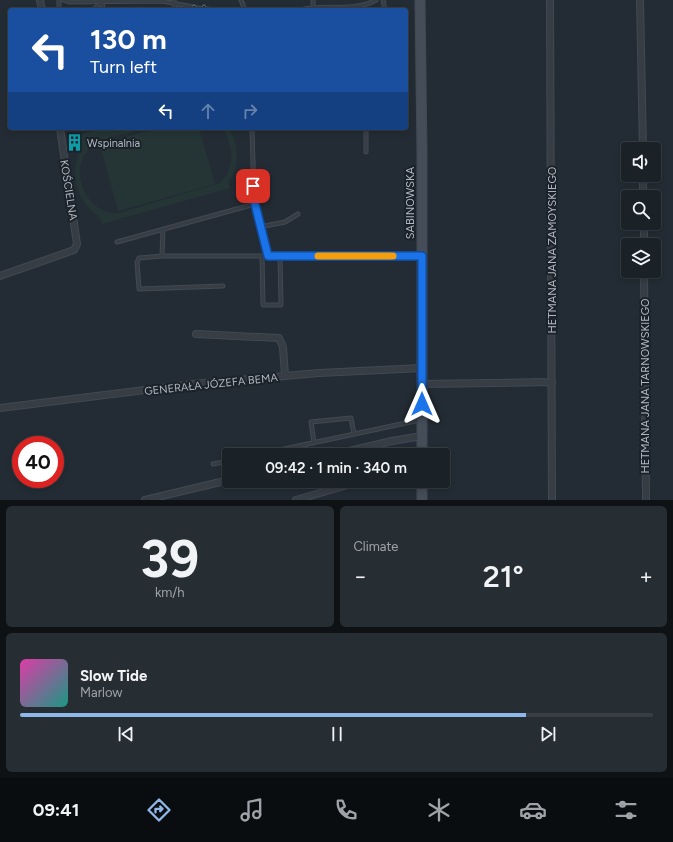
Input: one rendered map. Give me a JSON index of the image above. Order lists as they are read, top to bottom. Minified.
{"streets":{"street":["KOŚCIELNA","SABINOWSKA","HETMANA JANA ZAMOYSKIEGO","GENERAŁA JÓZEFA BEMA","HETMANA JANA TARNOWSKIEGO"]},"crossings":[["SABINOWSKA","GENERAŁA JÓZEFA BEMA"]],"places":{"building":["Wspinalnia"]},"page":{"turn":["130 m","Turn left"],"limit":"40","trip":"09:42 · 1 min · 340 m","tile":[["39","km/h"],"Climate"],"heat":["−","21°","+"],"song":["Slow Tide","Marlow"],"tabs":"09:41"}}
